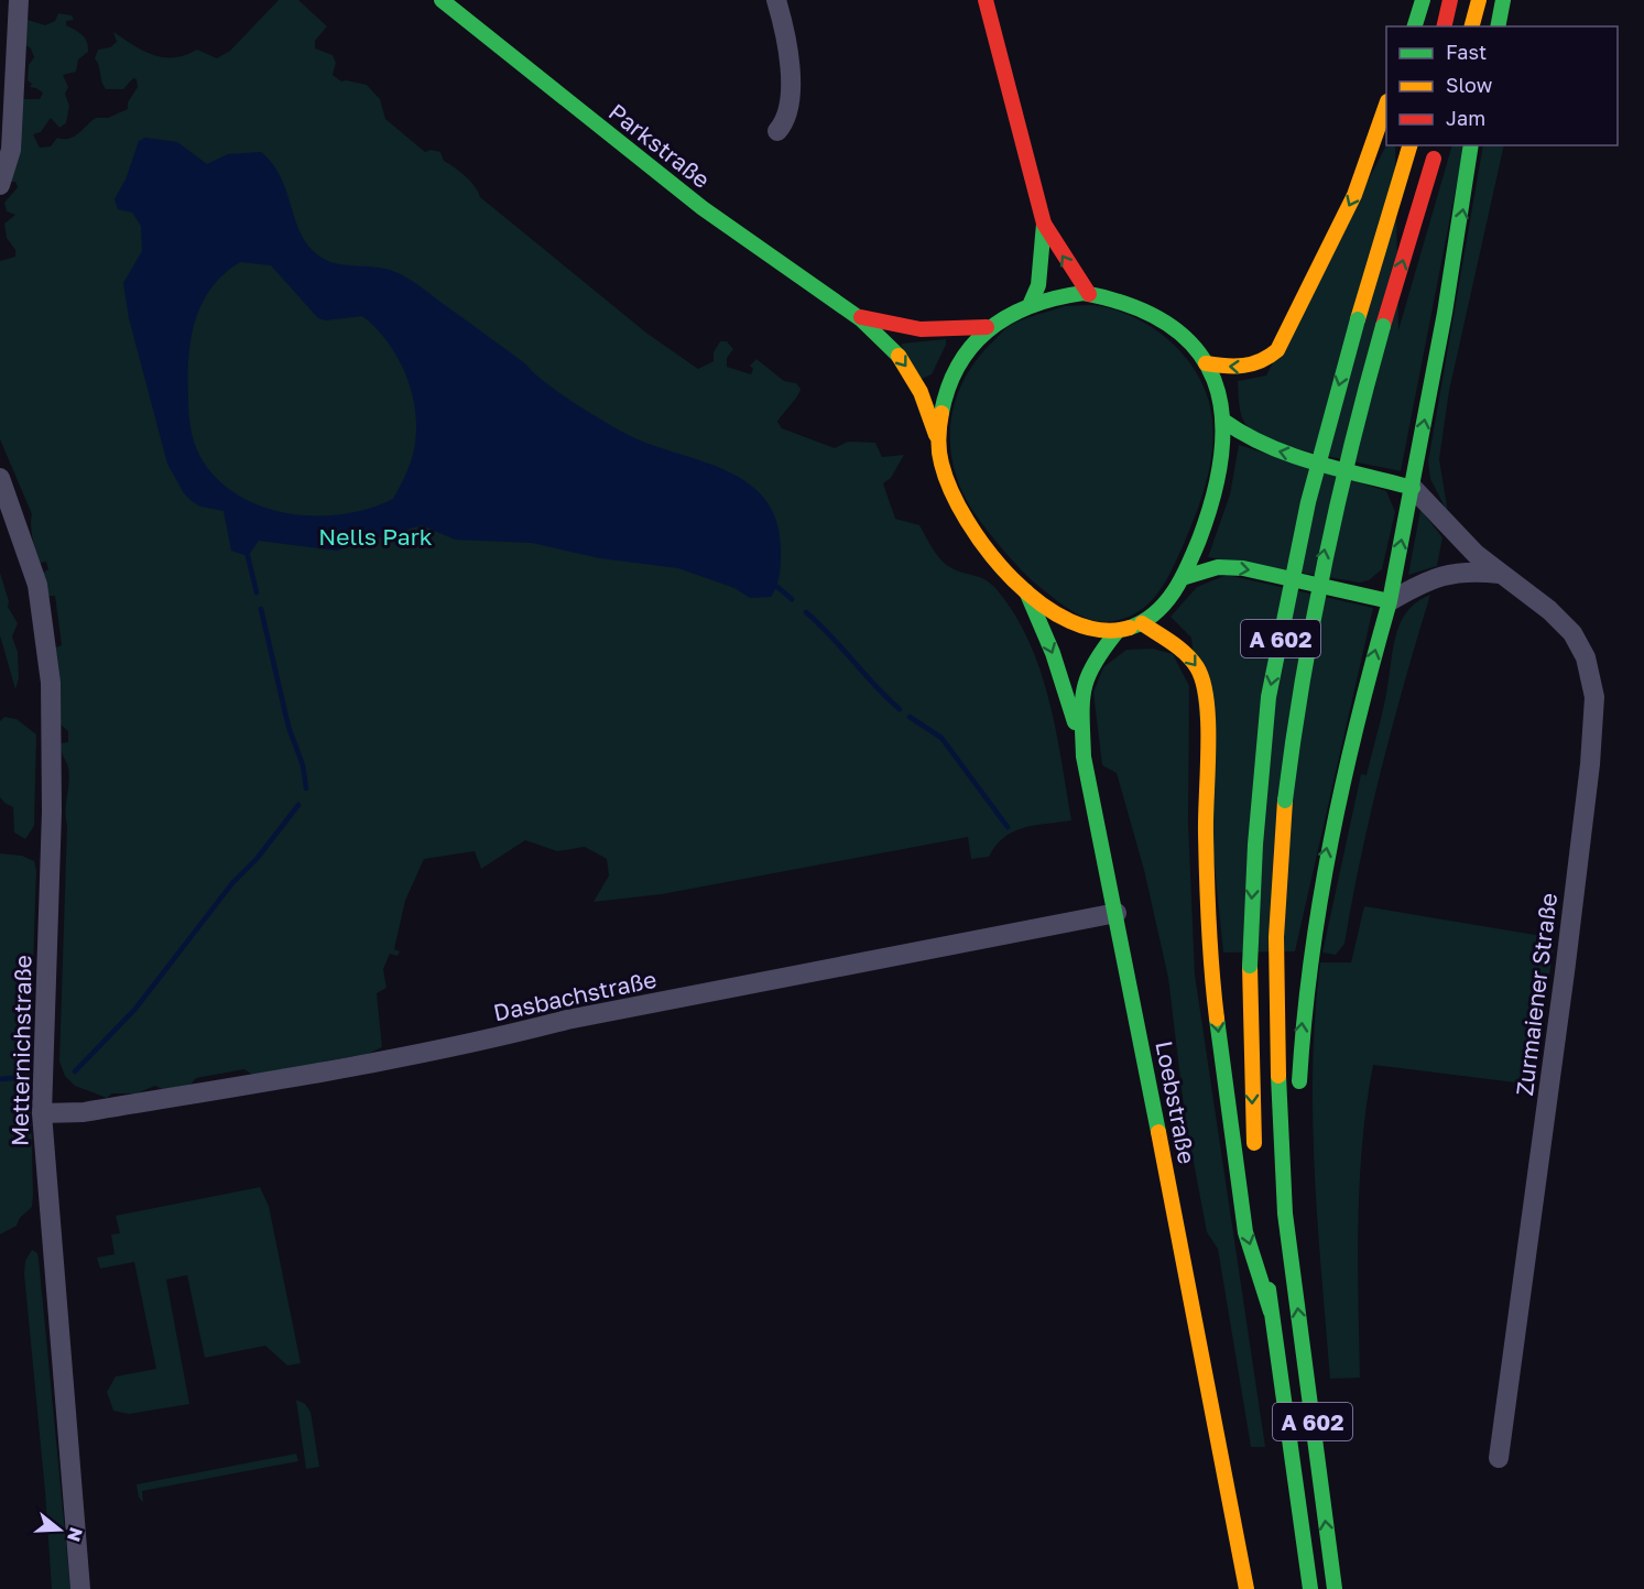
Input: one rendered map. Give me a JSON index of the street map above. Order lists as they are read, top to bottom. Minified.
{"streets":{"main road":["Parkstraße","A 602","Loebstraße"],"street":["Zurmaiener Straße","Dasbachstraße","Metternichstraße"]},"crossings":[["Dasbachstraße","Metternichstraße"],["Dasbachstraße","Loebstraße"]],"parks":["Nells Park"],"legend":["Fast","Slow","Jam"],"north":"right"}
